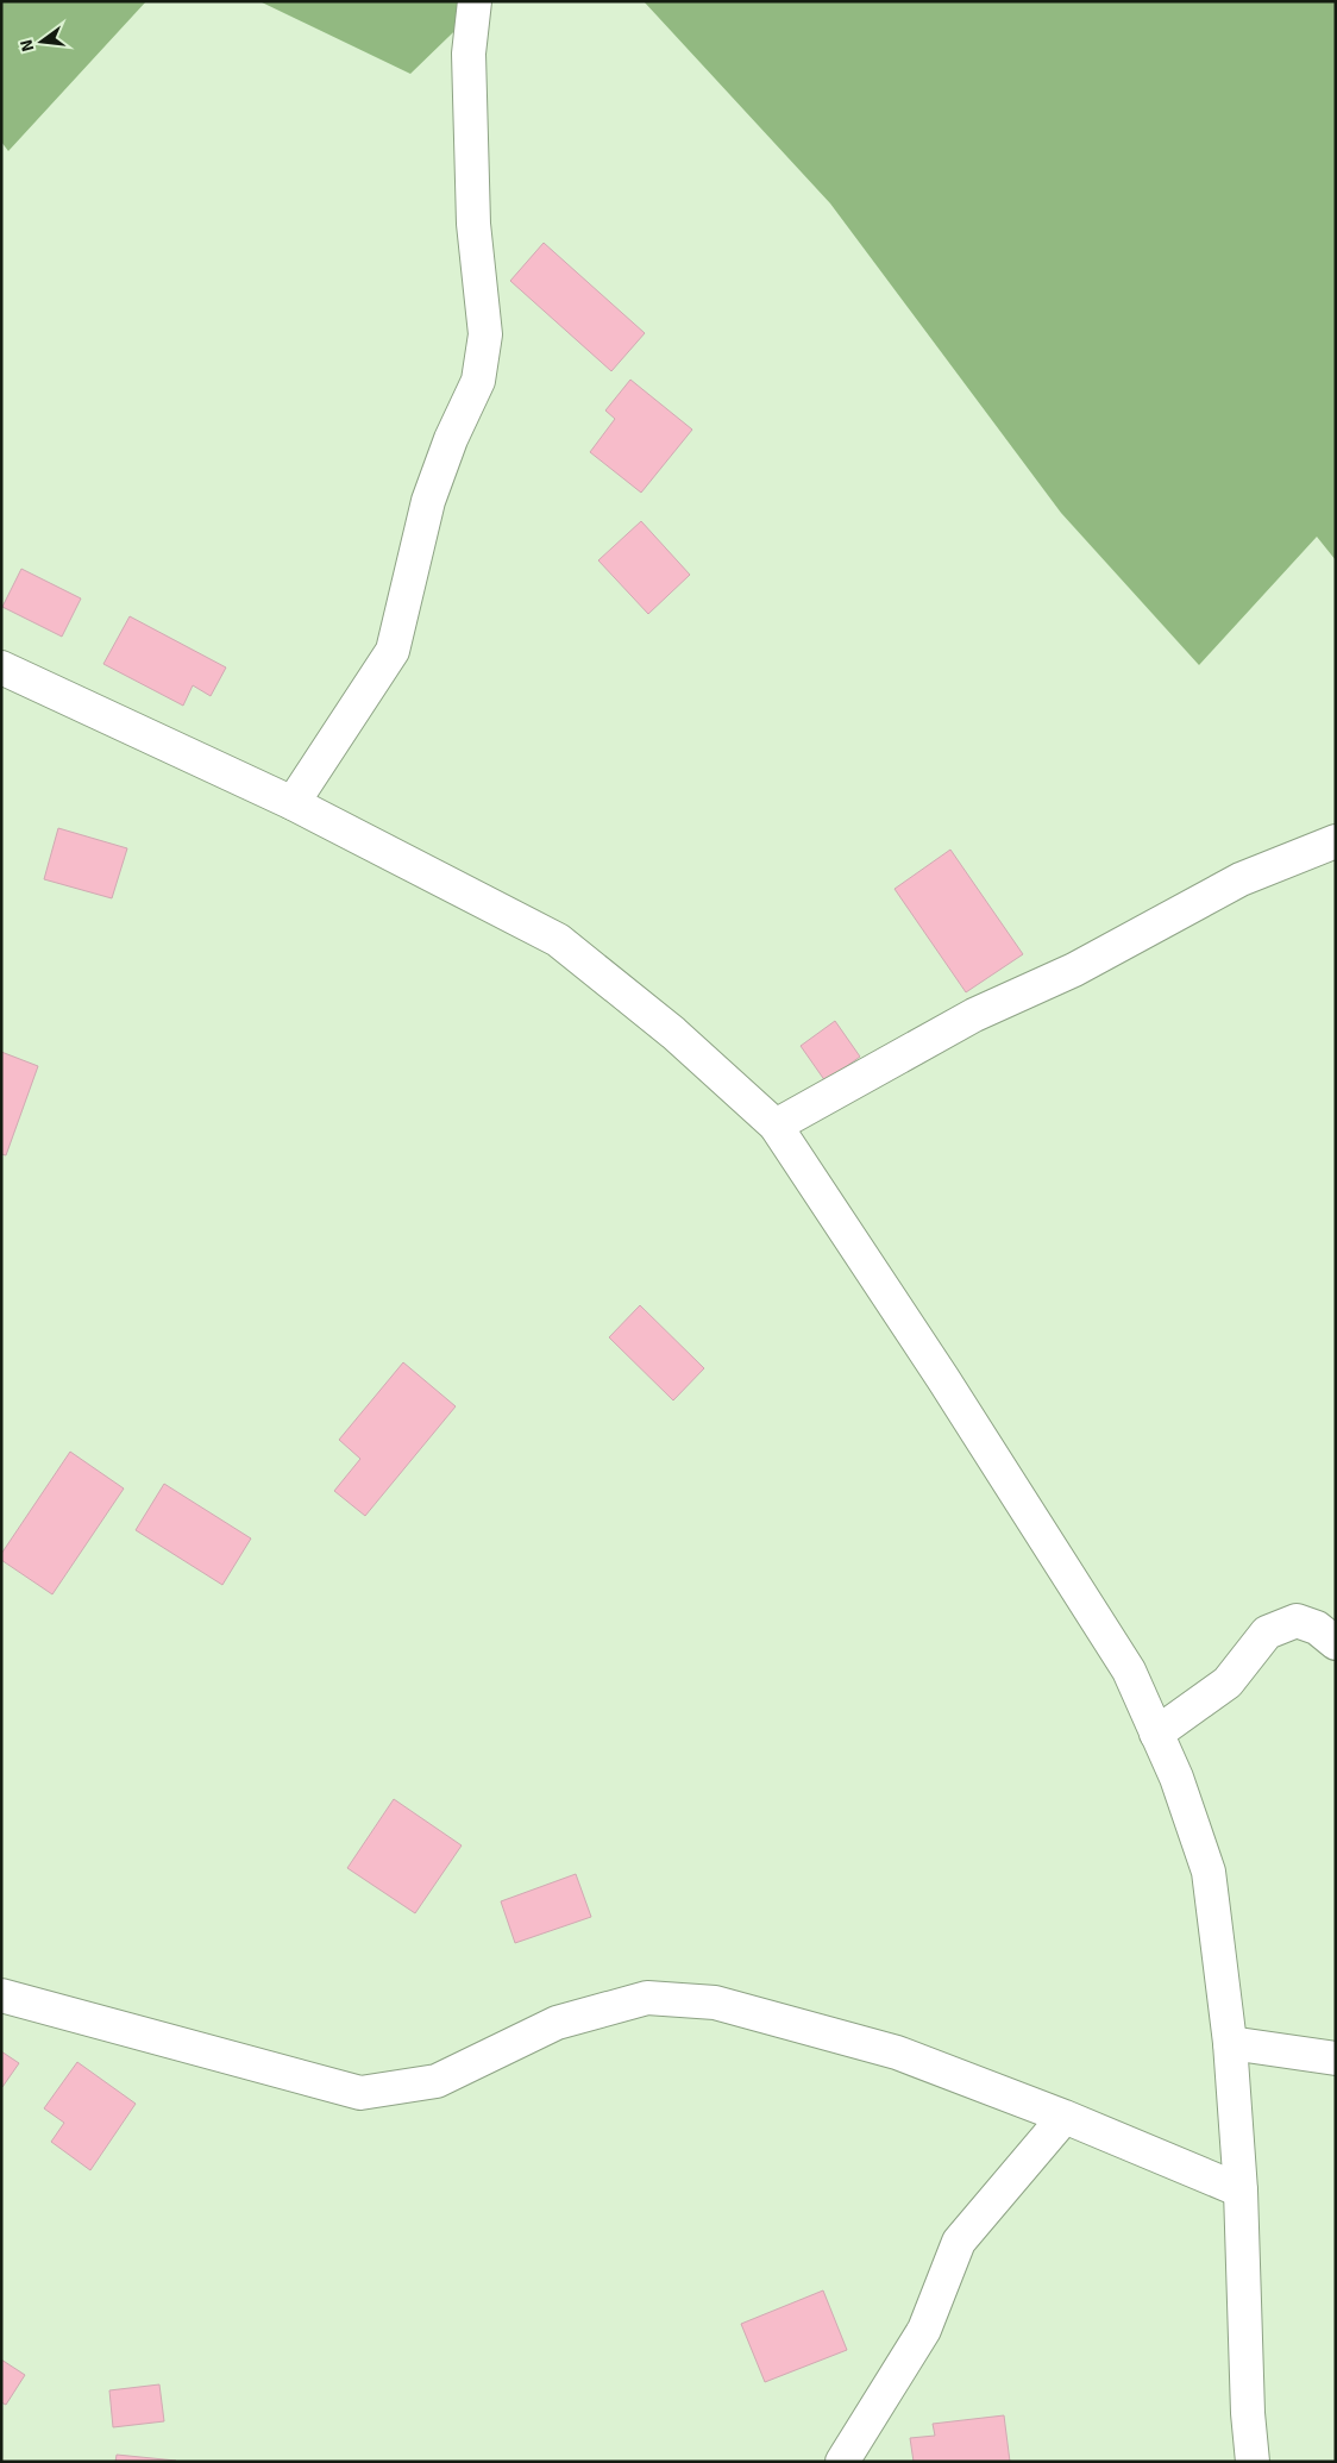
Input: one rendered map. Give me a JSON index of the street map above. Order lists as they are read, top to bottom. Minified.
{"north":"left"}
